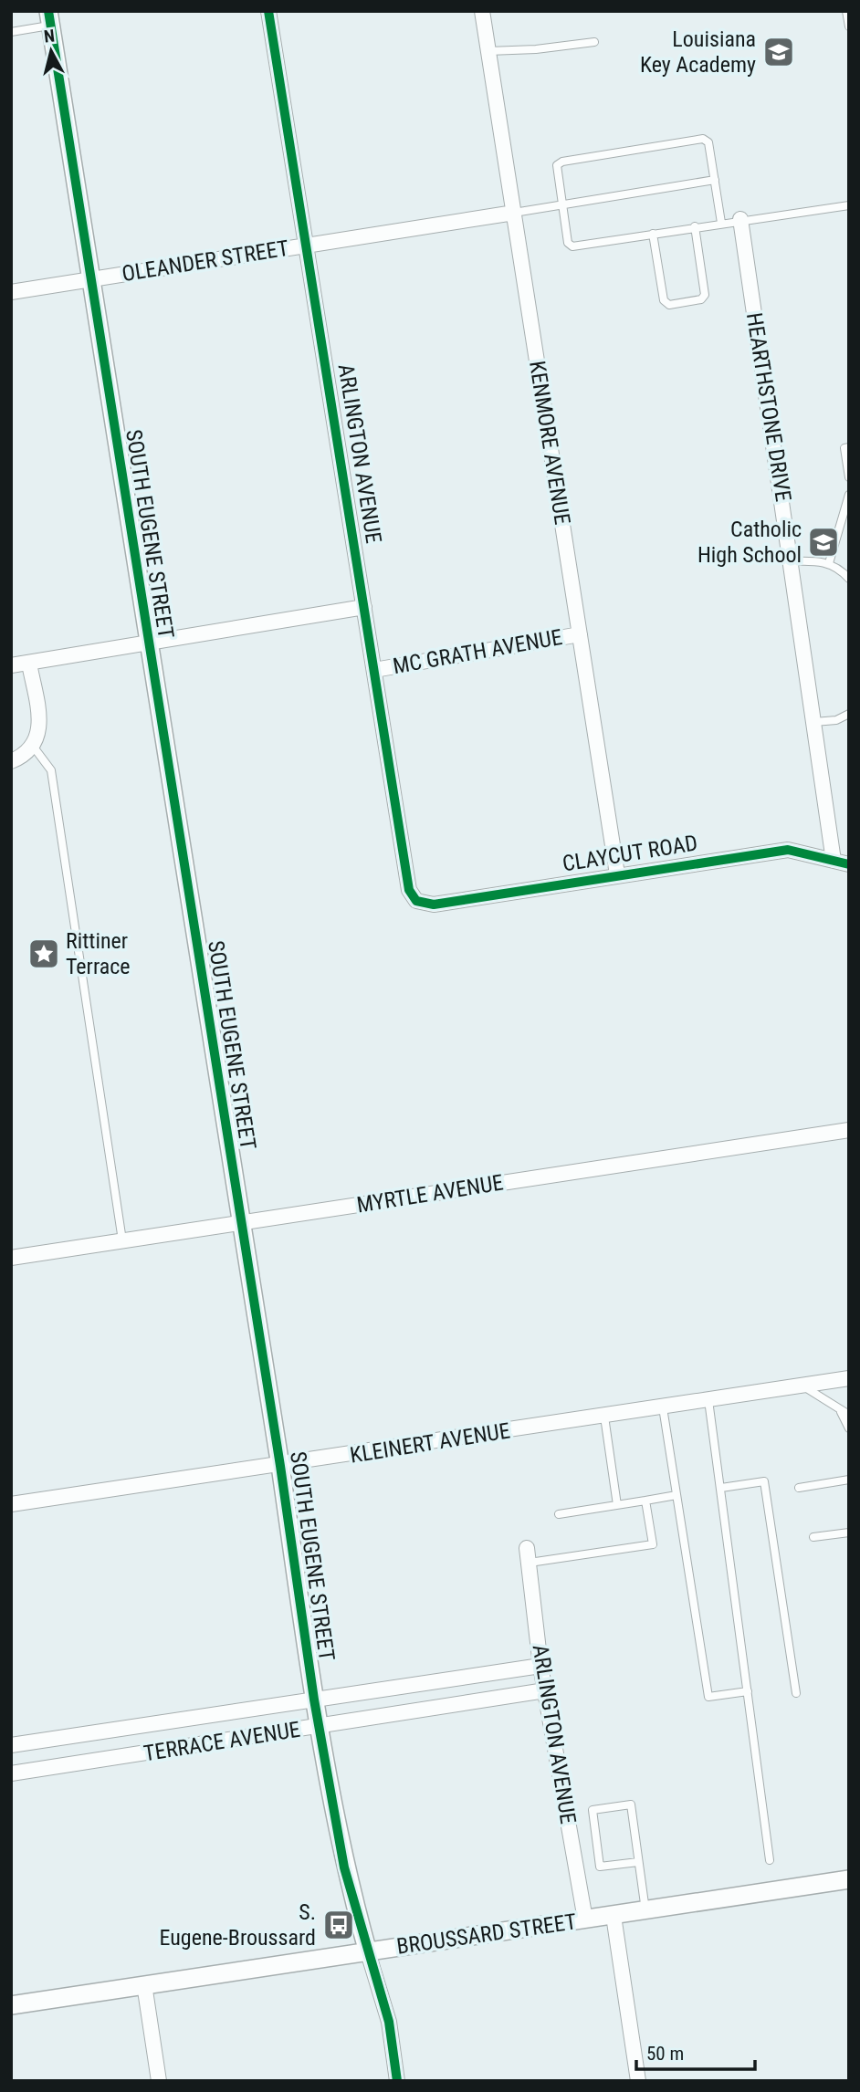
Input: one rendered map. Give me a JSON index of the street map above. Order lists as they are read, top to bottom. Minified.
{"streets":{"street":["OLEANDER STREET","HEARTHSTONE DRIVE","KENMORE AVENUE","ARLINGTON AVENUE","SOUTH EUGENE STREET","MC GRATH AVENUE","CLAYCUT ROAD","MYRTLE AVENUE","KLEINERT AVENUE","TERRACE AVENUE","BROUSSARD STREET"]},"crossings":[["OLEANDER STREET","KENMORE AVENUE"],["OLEANDER STREET","ARLINGTON AVENUE"],["OLEANDER STREET","SOUTH EUGENE STREET"],["HEARTHSTONE DRIVE","CLAYCUT ROAD"],["KENMORE AVENUE","MC GRATH AVENUE"],["KENMORE AVENUE","CLAYCUT ROAD"],["ARLINGTON AVENUE","MC GRATH AVENUE"],["ARLINGTON AVENUE","CLAYCUT ROAD"],["ARLINGTON AVENUE","TERRACE AVENUE"],["ARLINGTON AVENUE","BROUSSARD STREET"],["SOUTH EUGENE STREET","MYRTLE AVENUE"],["SOUTH EUGENE STREET","KLEINERT AVENUE"],["SOUTH EUGENE STREET","TERRACE AVENUE"],["SOUTH EUGENE STREET","BROUSSARD STREET"]],"places":{"school or university":["Louisiana Key Academy","Catholic High School"],"place":["Rittiner Terrace"],"bus stop":["S. Eugene-Broussard"]},"scale_bar":"50 m","north":"top"}
